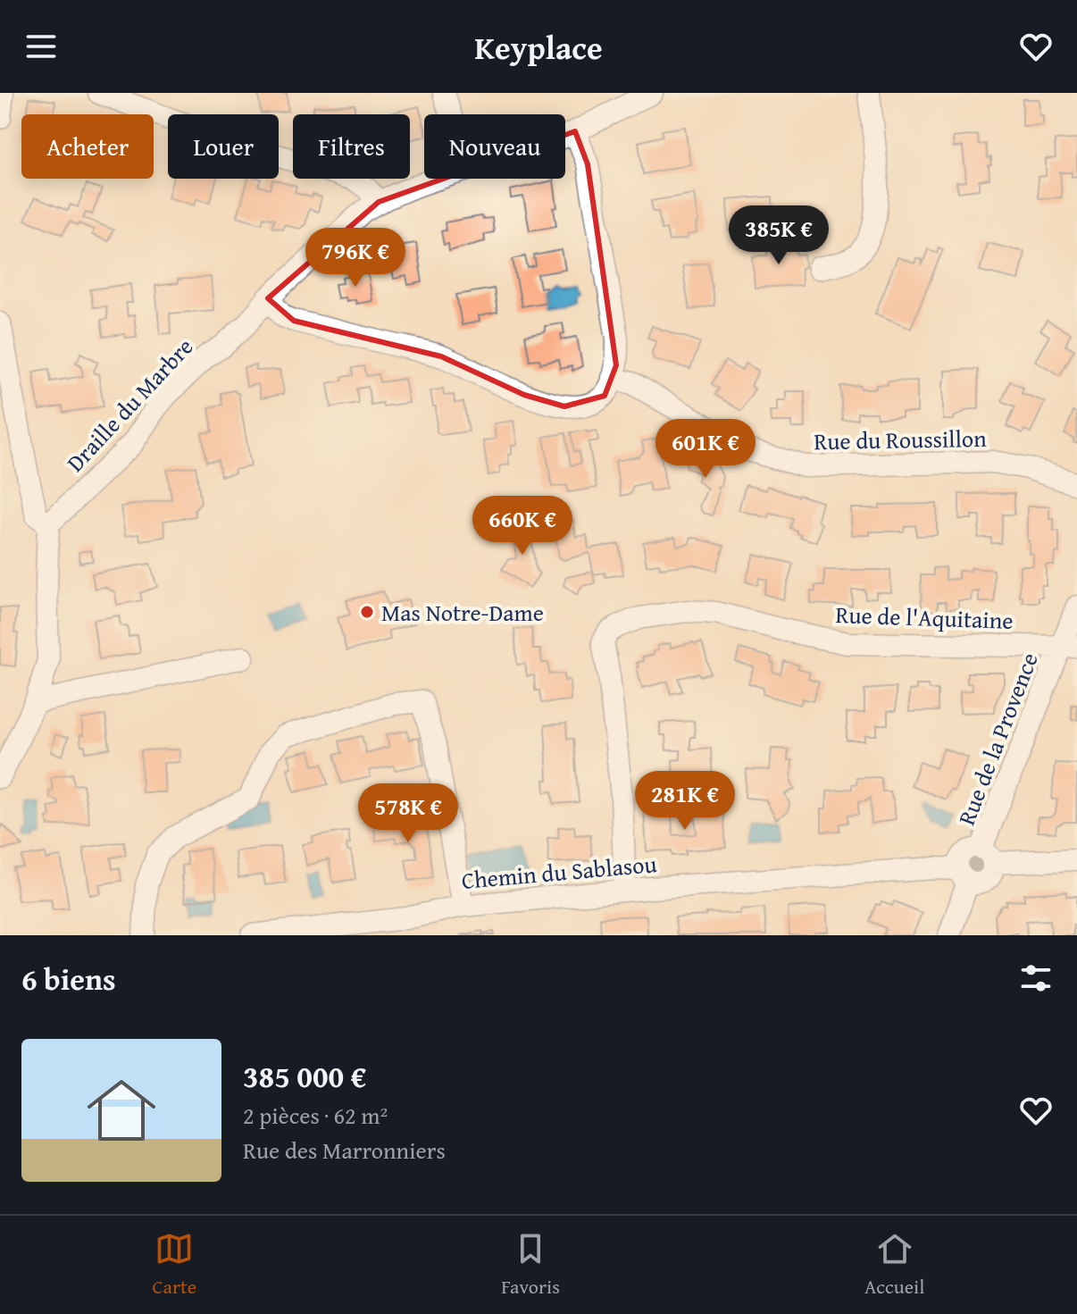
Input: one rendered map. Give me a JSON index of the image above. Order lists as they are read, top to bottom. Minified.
{"streets":{"street":["Draille du Marbre","Rue du Roussillon","Rue de l'Aquitaine","Rue de la Provence","Chemin du Sablasou"]},"crossings":[["Rue de l'Aquitaine","Rue de la Provence"],["Rue de l'Aquitaine","Chemin du Sablasou"],["Rue de la Provence","Chemin du Sablasou"]],"places":["Mas Notre-Dame"],"page":{"header":"Keyplace","chip":["Acheter","Louer","Filtres","Nouveau"],"price":["385K €","796K €","601K €","660K €","281K €","578K €"],"heading":"6 biens","list":[{"name":"385 000 €","note":"2 pièces · 62 m² · Rue des Marronniers"}],"tabs":["Carte","Favoris","Accueil"]}}
